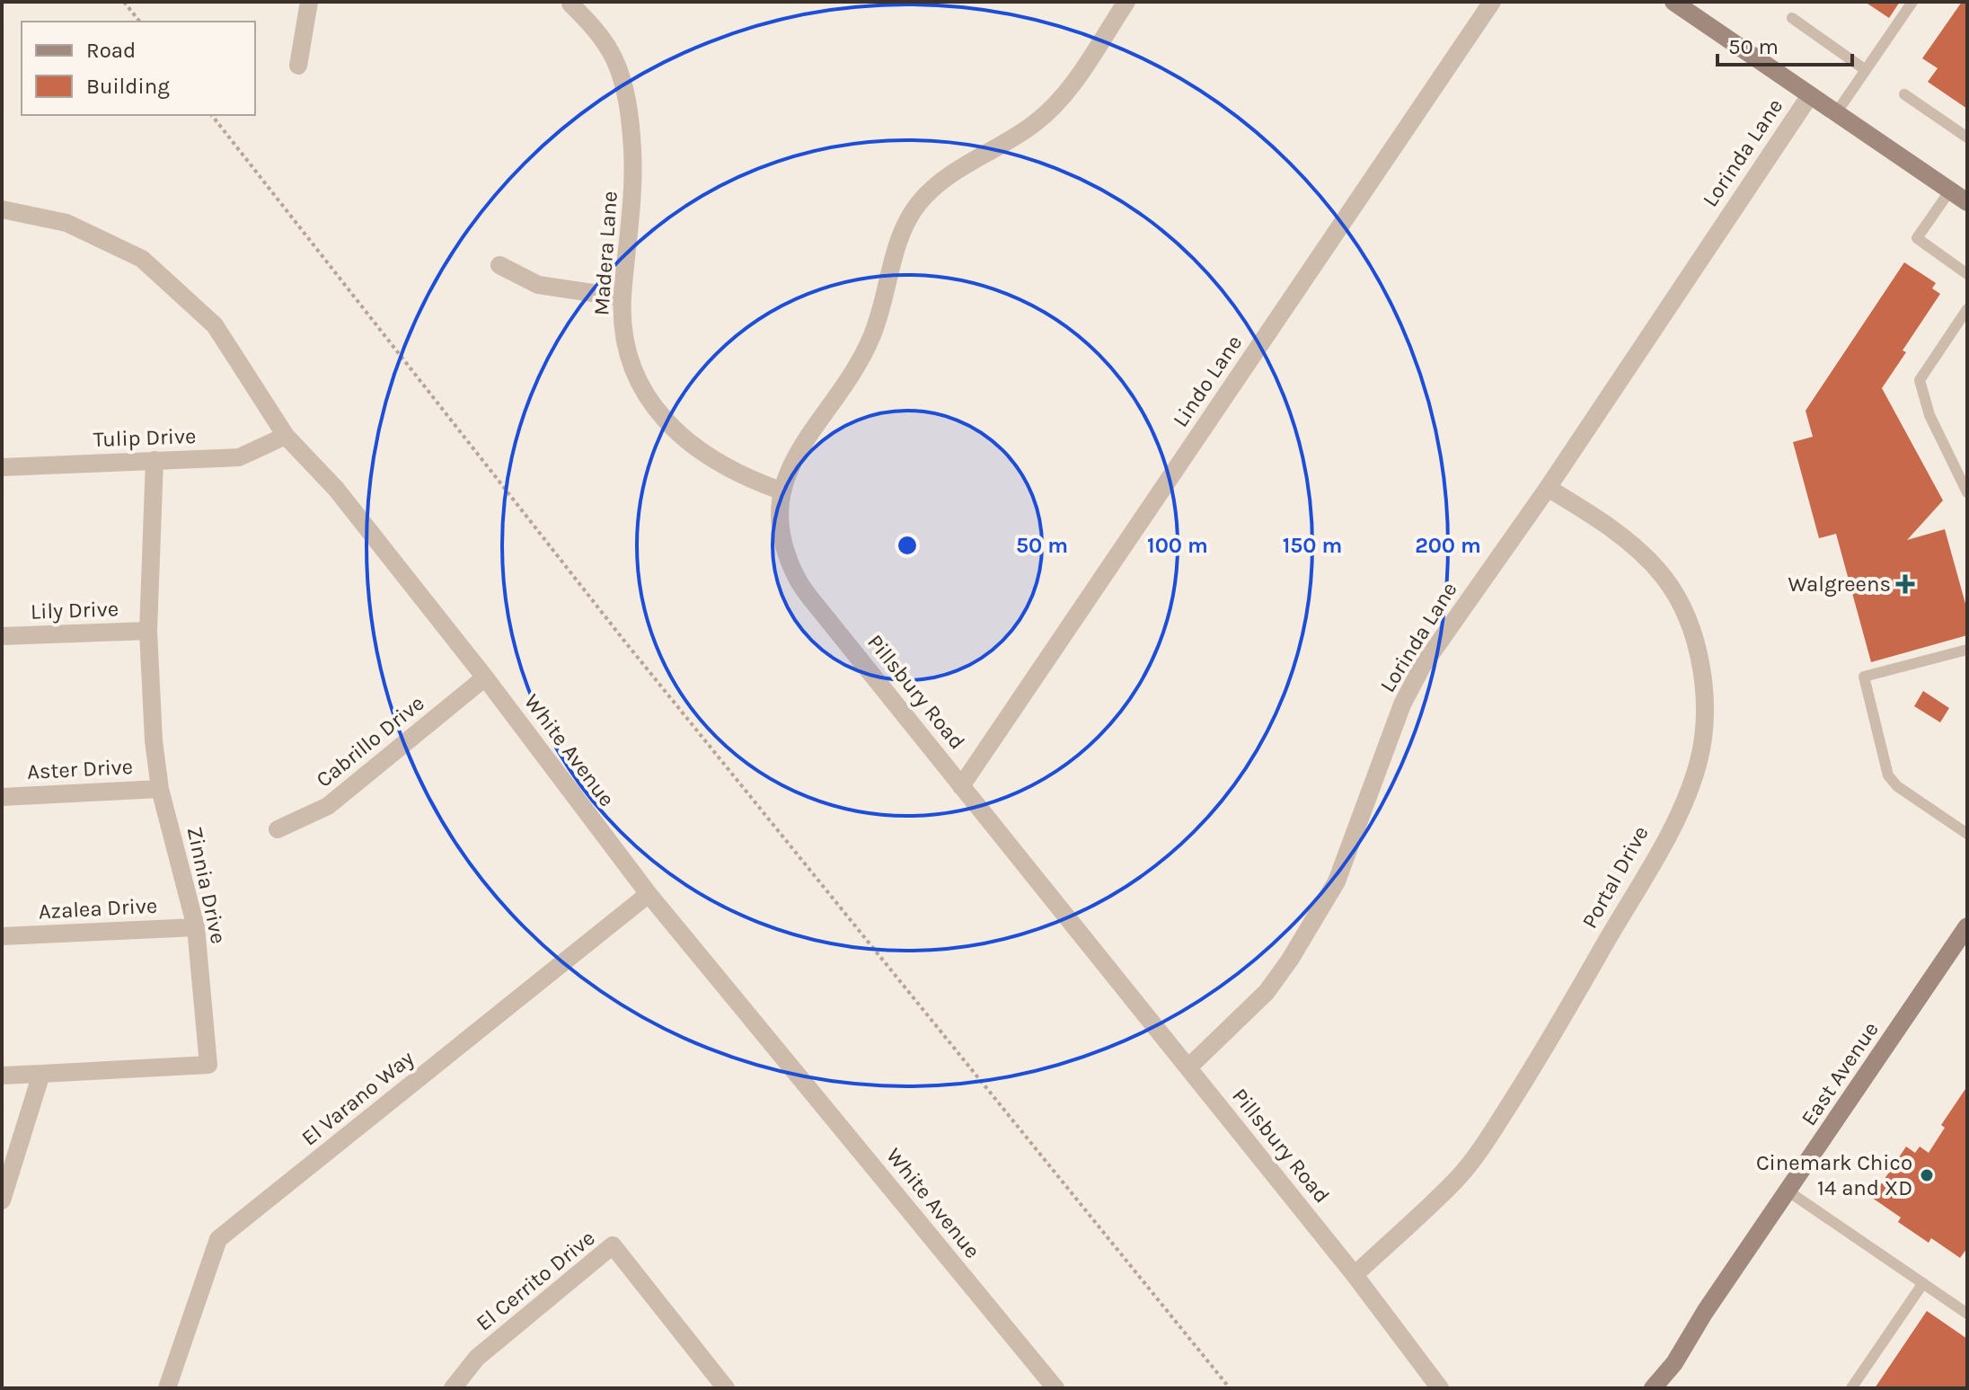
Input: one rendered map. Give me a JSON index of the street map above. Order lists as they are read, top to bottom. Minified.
{"streets":{"main road":["East Avenue"],"street":["Lorinda Lane","Madera Lane","Lindo Lane","Tulip Drive","Lily Drive","Pillsbury Road","Cabrillo Drive","White Avenue","Aster Drive","Portal Drive","Zinnia Drive","Azalea Drive","El Varano Way","El Cerrito Drive"]},"crossings":[["Lorinda Lane","Pillsbury Road"],["Lorinda Lane","Portal Drive"],["Madera Lane","Pillsbury Road"],["Lindo Lane","Pillsbury Road"],["Tulip Drive","White Avenue"],["Tulip Drive","Zinnia Drive"],["Lily Drive","Zinnia Drive"],["Pillsbury Road","Portal Drive"],["Cabrillo Drive","White Avenue"],["White Avenue","El Varano Way"],["Aster Drive","Zinnia Drive"],["Zinnia Drive","Azalea Drive"]],"places":{"health":["Walgreens"],"other":["Cinemark Chico 14 and XD"]},"legend":["Road","Building"],"scale_bar":"50 m","rings":["50 m","100 m","150 m","200 m"]}
